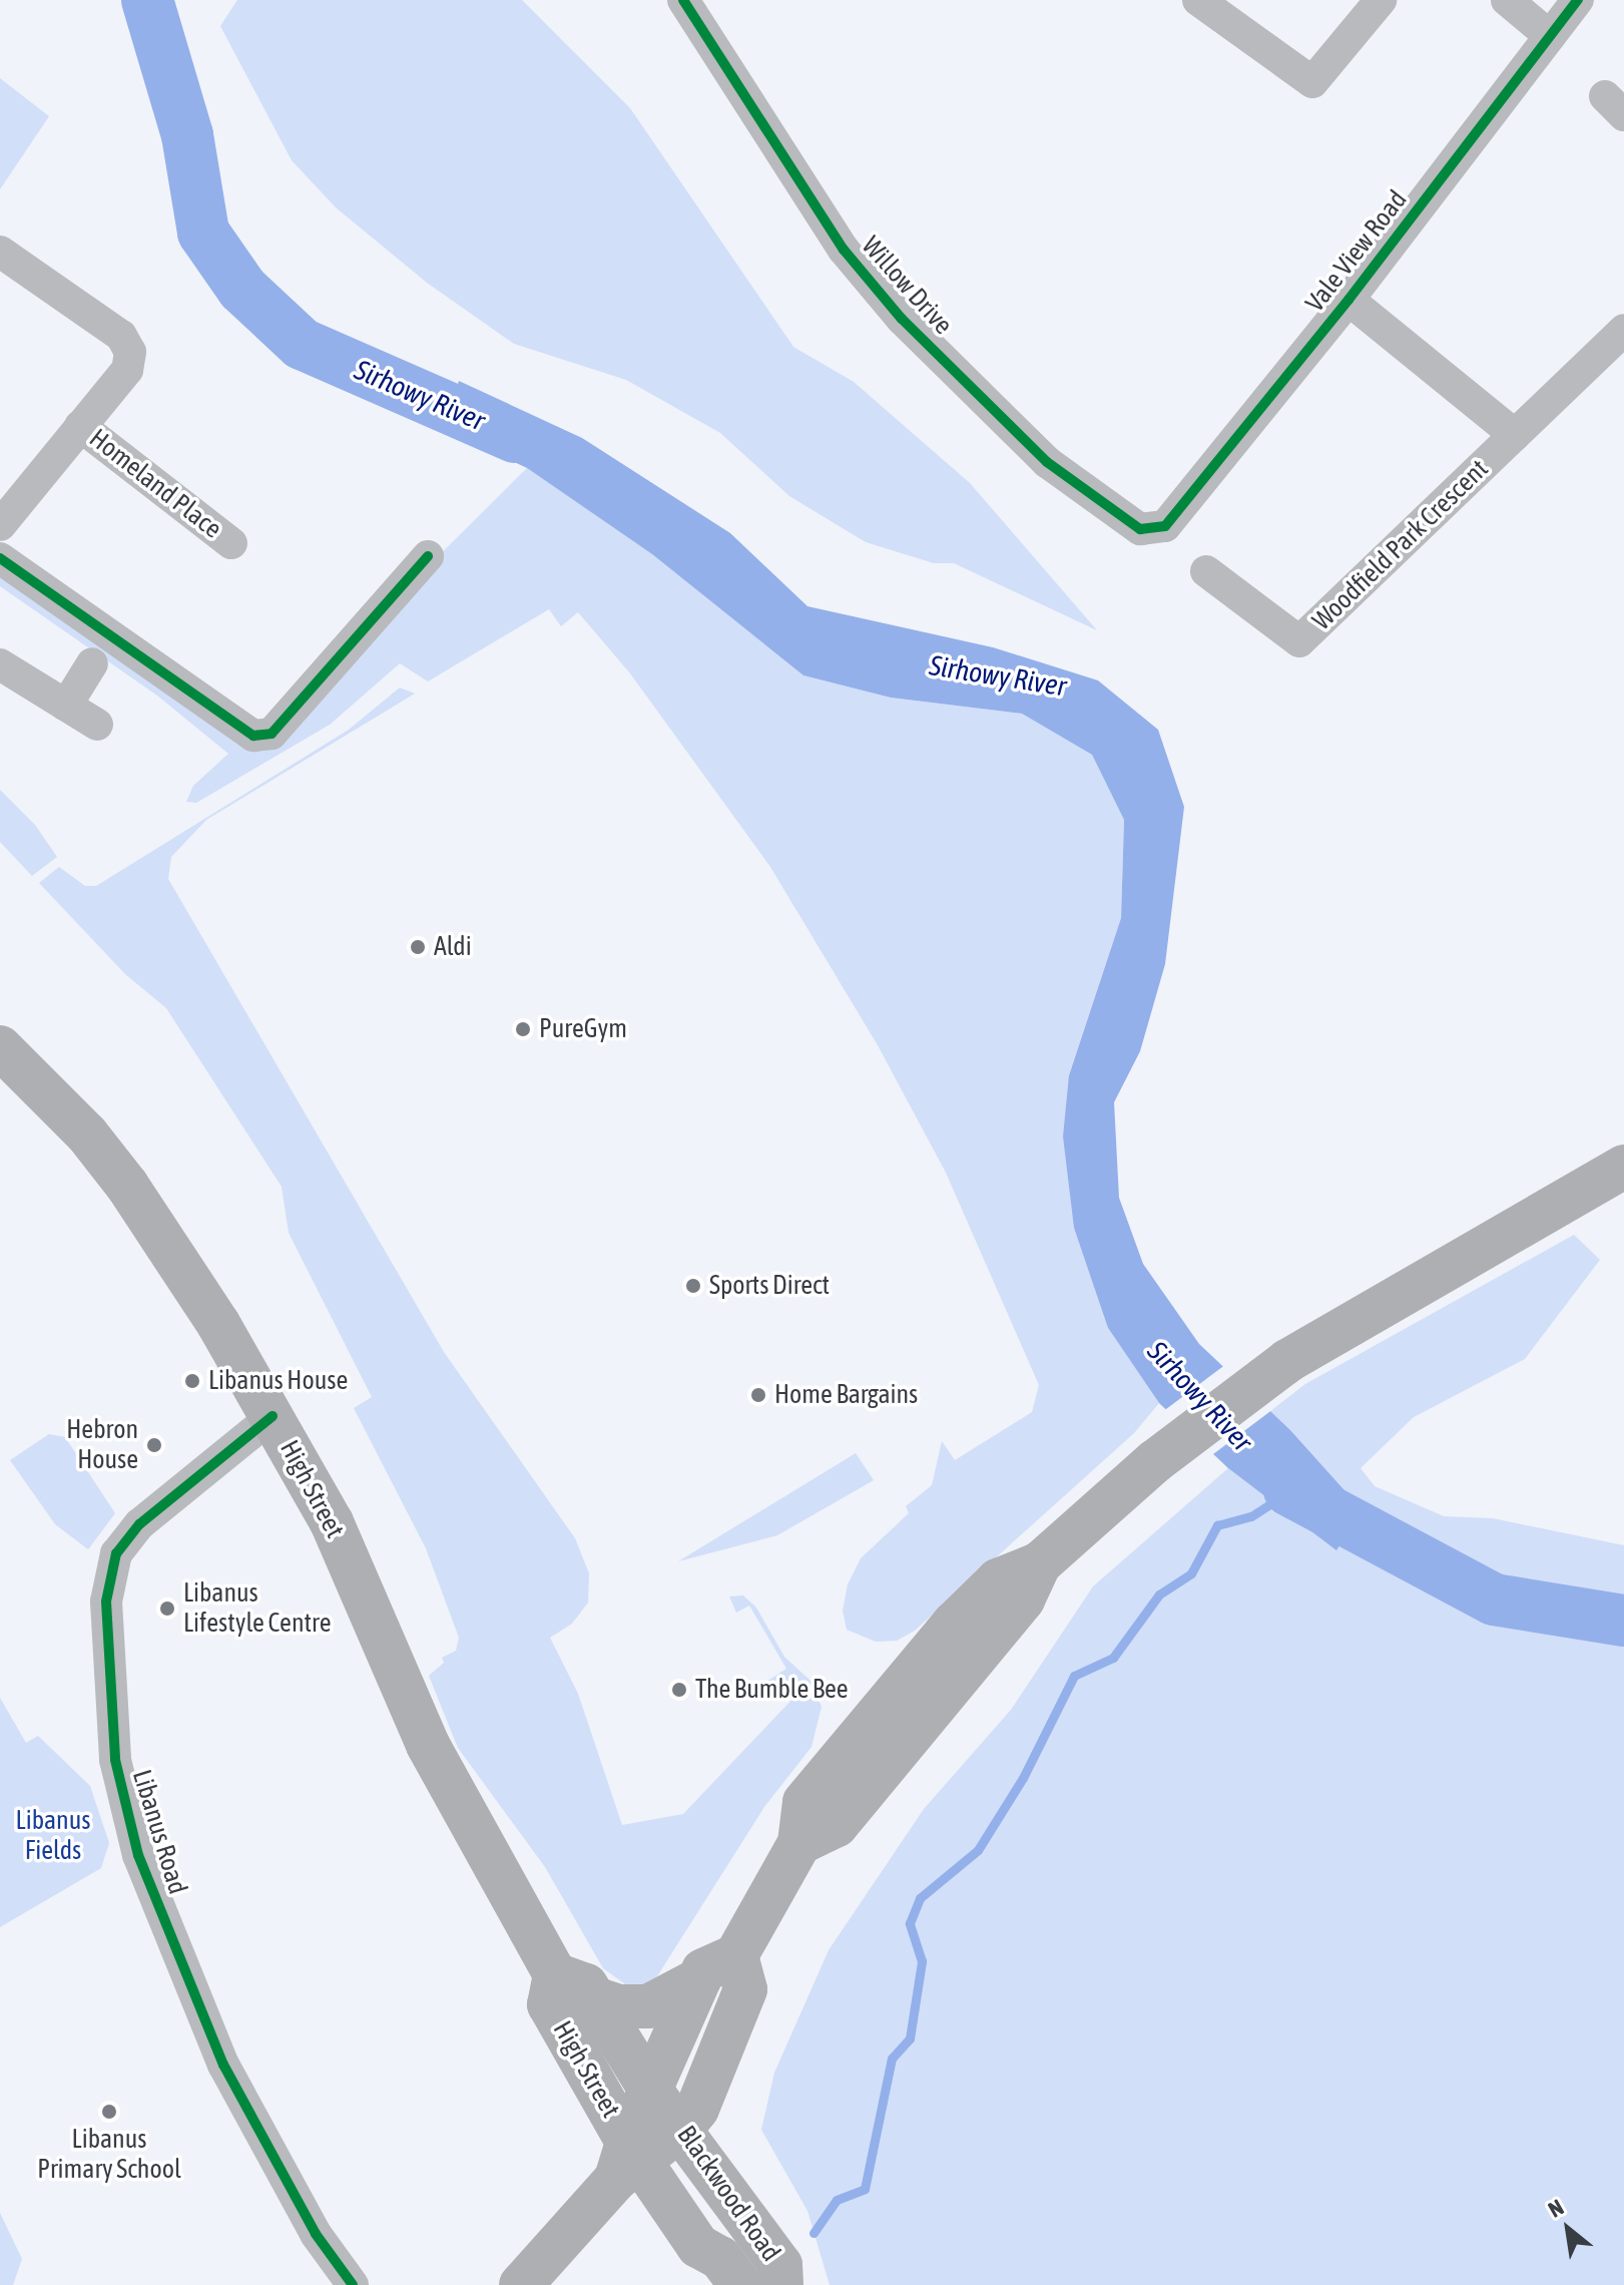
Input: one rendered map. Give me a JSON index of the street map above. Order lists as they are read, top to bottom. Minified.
{"streets":{"main road":["High Street","Blackwood Road"],"street":["Vale View Road","Willow Drive","Homeland Place","Woodfield Park Crescent","Libanus Road"]},"crossings":[["Vale View Road","Willow Drive"],["High Street","Libanus Road"],["High Street","Blackwood Road"]],"water":["Sirhowy River"],"parks":["Libanus Fields"],"places":["Aldi","PureGym","Sports Direct","Libanus House","Home Bargains","Hebron House","Libanus Lifestyle Centre","The Bumble Bee","Libanus Primary School"],"north":"top left"}
